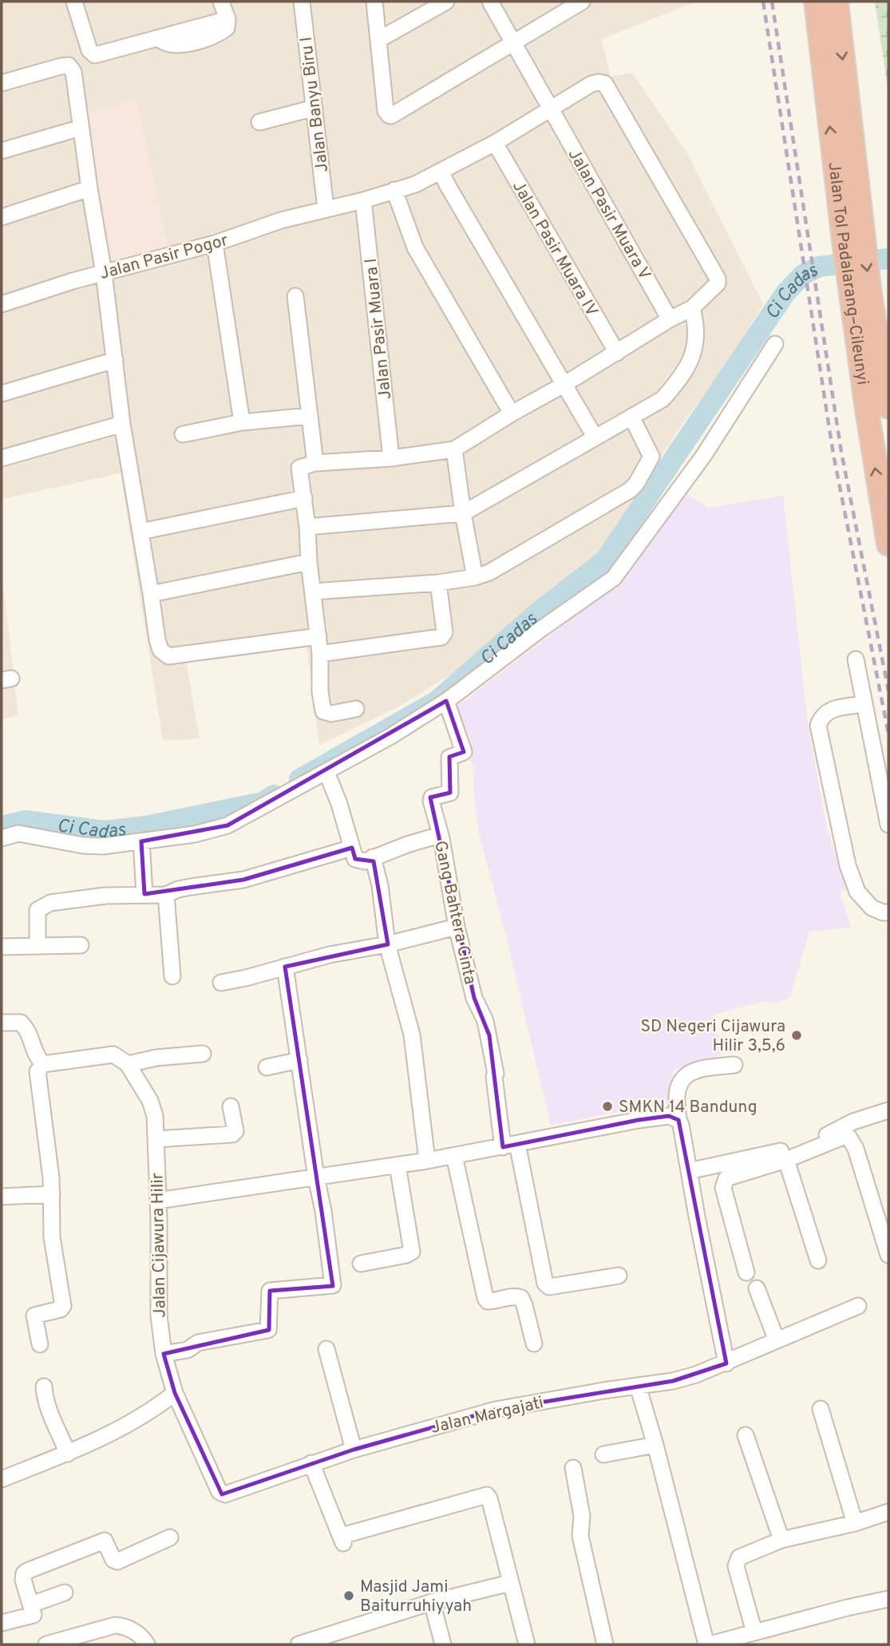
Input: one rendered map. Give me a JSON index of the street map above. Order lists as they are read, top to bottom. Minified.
{"streets":{"highway":["Jalan Tol Padalarang–Cileunyi"],"street":["Jalan Banyu Biru I","Jalan Pasir Muara V","Jalan Pasir Muara IV","Jalan Pasir Pogor","Jalan Pasir Muara I","Gang Bahtera Cinta","Jalan Cijawura Hilir","Jalan Margajati"]},"crossings":[["Jalan Banyu Biru I","Jalan Pasir Pogor"],["Jalan Pasir Muara V","Jalan Pasir Pogor"],["Jalan Pasir Muara IV","Jalan Pasir Pogor"],["Jalan Pasir Pogor","Jalan Pasir Muara I"],["Jalan Cijawura Hilir","Jalan Margajati"]],"water":["Ci Cadas"],"places":["SD Negeri Cijawura Hilir 3,5,6","SMKN 14 Bandung","Masjid Jami Baiturruhiyyah"]}
